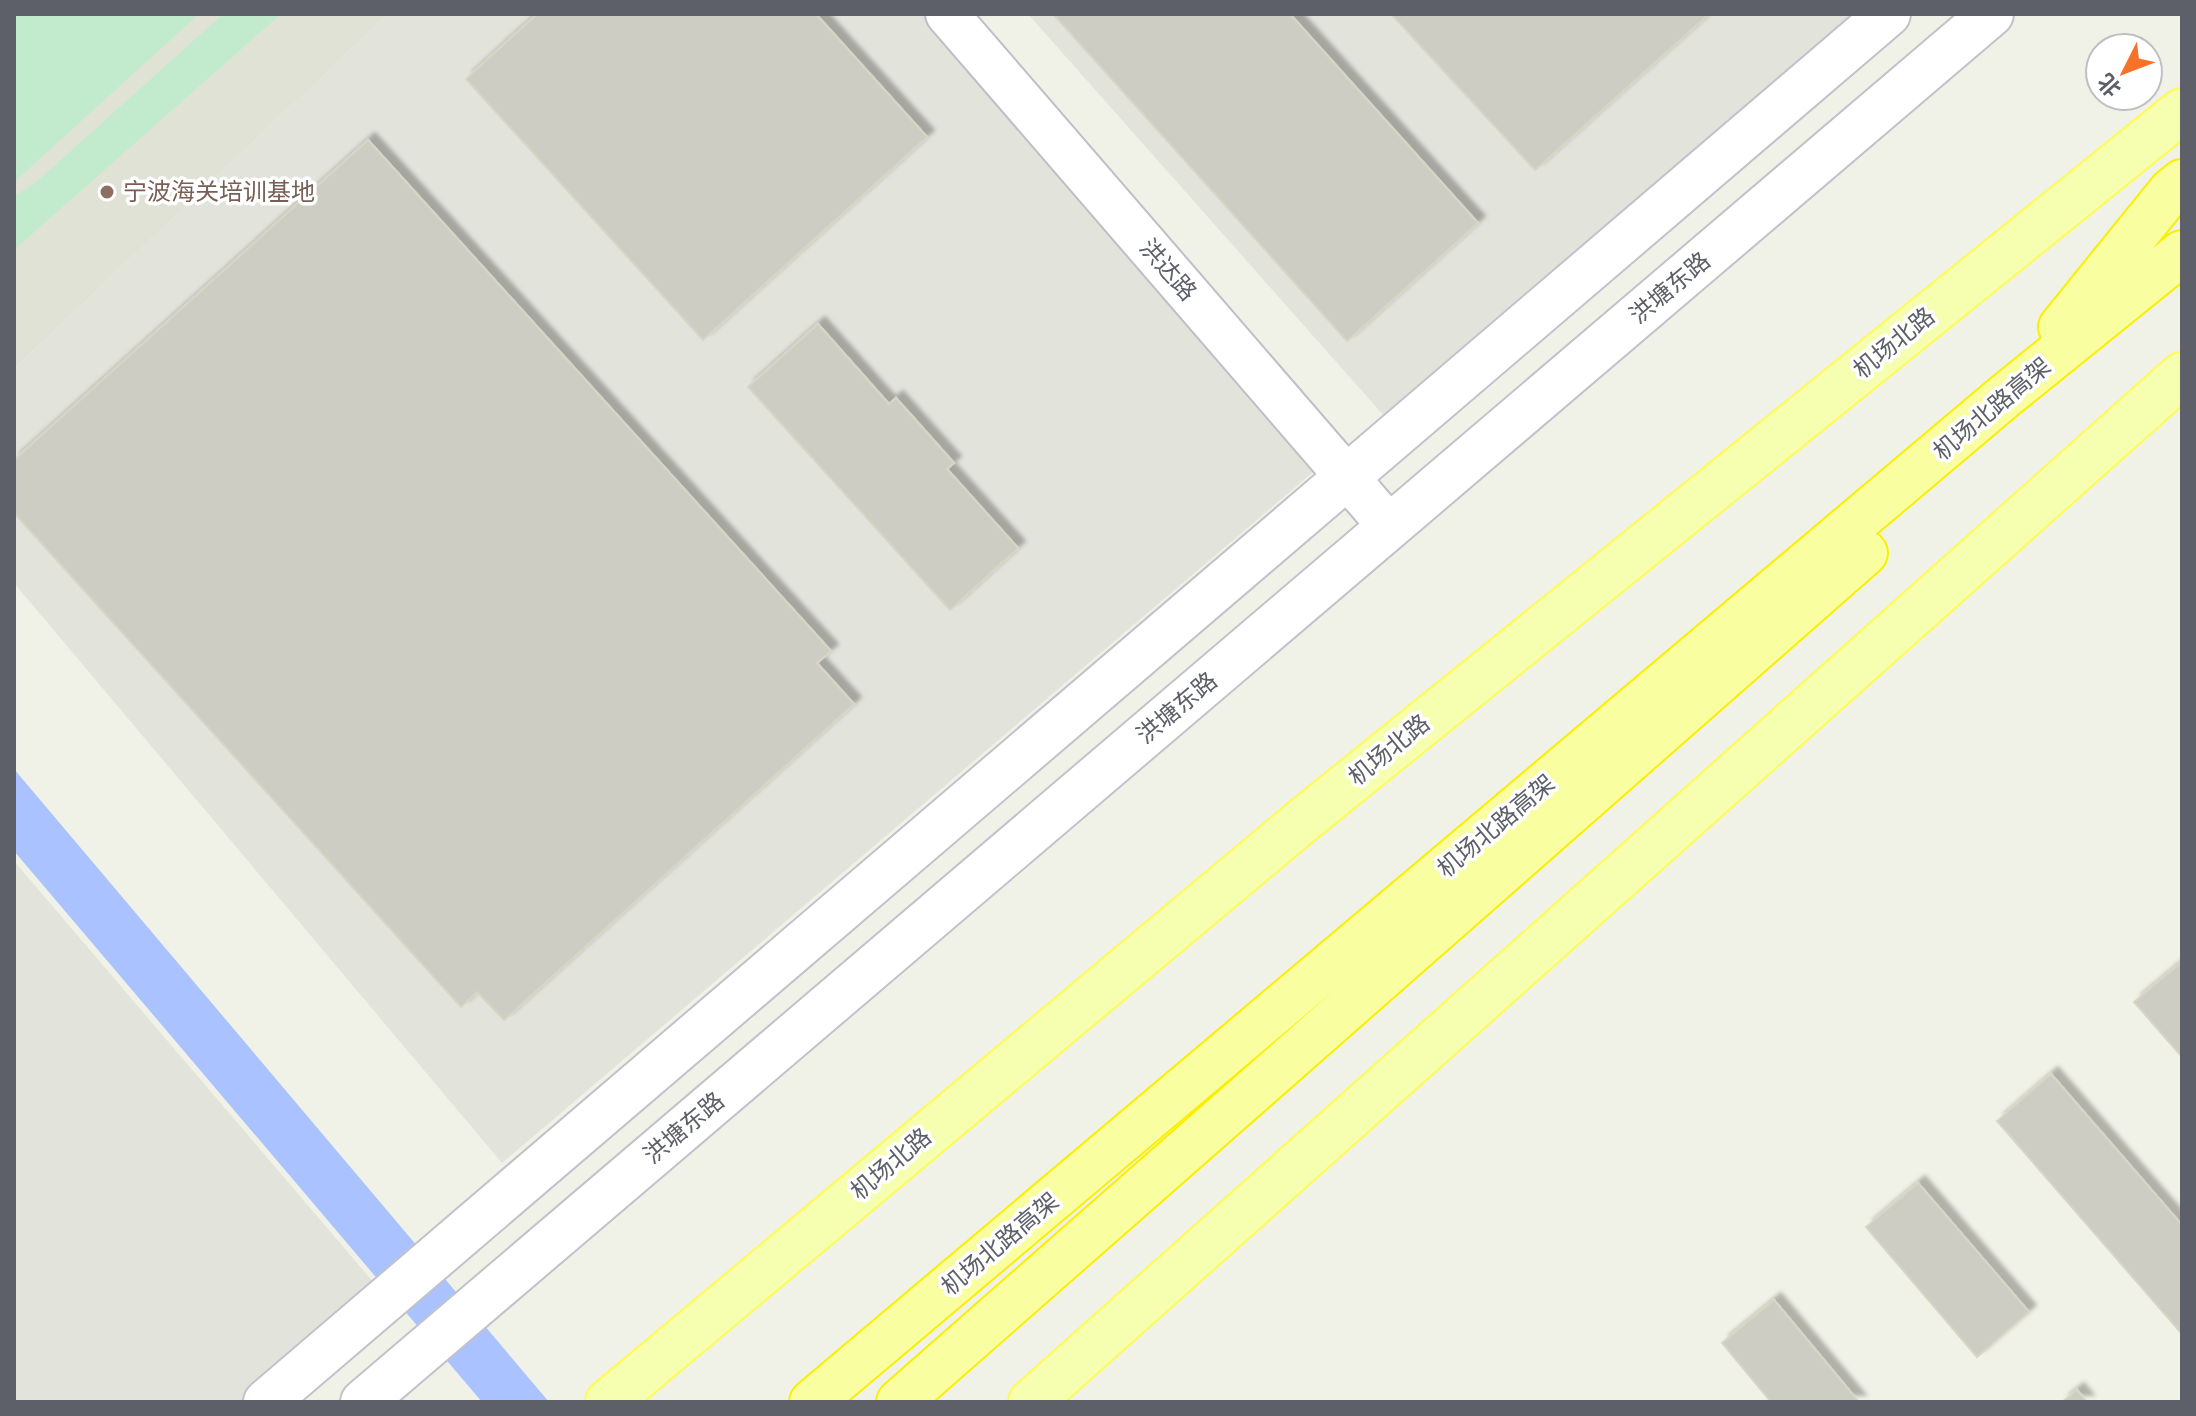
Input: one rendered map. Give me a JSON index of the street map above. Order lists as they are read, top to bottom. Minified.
{"streets":{"highway":["机场北路高架"],"main road":["洪塘东路","机场北路"],"street":["洪达路"]},"crossings":[["洪达路","洪塘东路"]],"places":["宁波海关培训基地"],"north":"bottom left"}
